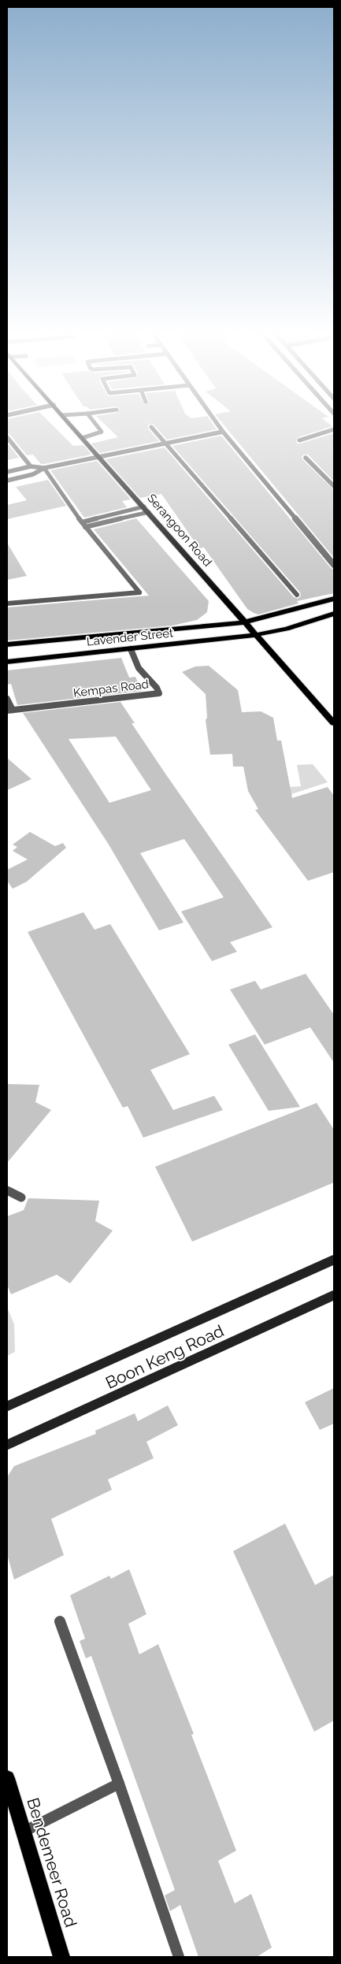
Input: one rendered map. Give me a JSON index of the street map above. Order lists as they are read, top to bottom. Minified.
{"streets":{"main road":["Serangoon Road","Lavender Street","Boon Keng Road","Bendemeer Road"],"street":["Kempas Road"]},"crossings":[["Serangoon Road","Lavender Street"],["Lavender Street","Kempas Road"]]}
